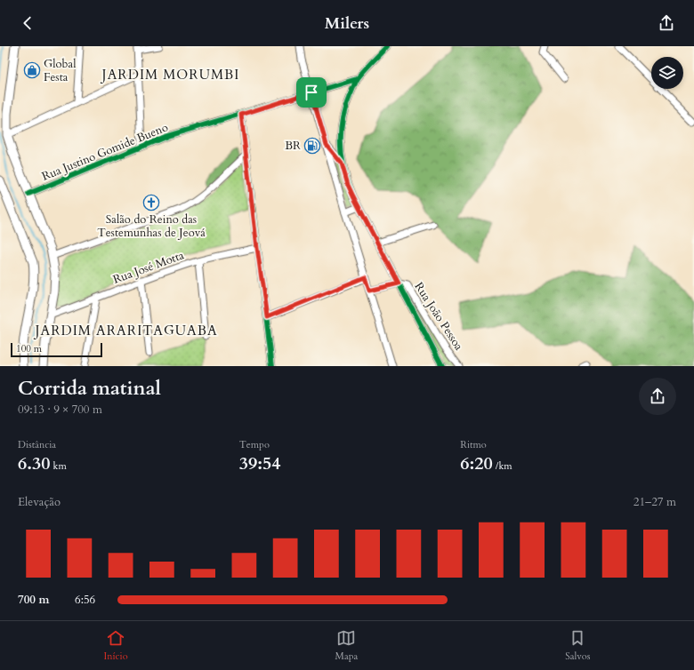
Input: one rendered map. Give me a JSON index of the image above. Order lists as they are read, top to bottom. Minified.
{"streets":{"street":["Rua Justino Gomide Bueno","Rua José Motta","Rua João Pessoa"]},"districts":["JARDIM MORUMBI","JARDIM ARARITAGUABA"],"places":{"shop":["Global Festa"],"fuel station":["BR"],"church":["Salão do Reino das Testemunhas de Jeová"]},"scale_bar":"100 m","page":{"header":"Milers","scale":"100 m","heading":["Corrida matinal","09:13 · 9 × 700 m"],"stats":[["Distância","6.30 km"],["Tempo","39:54"],["Ritmo","6:20 /km"]],"chart":["Elevação","21–27 m"],"list":[{"name":"700 m","note":"6:56"}],"tabs":["Início","Mapa","Salvos"]}}
